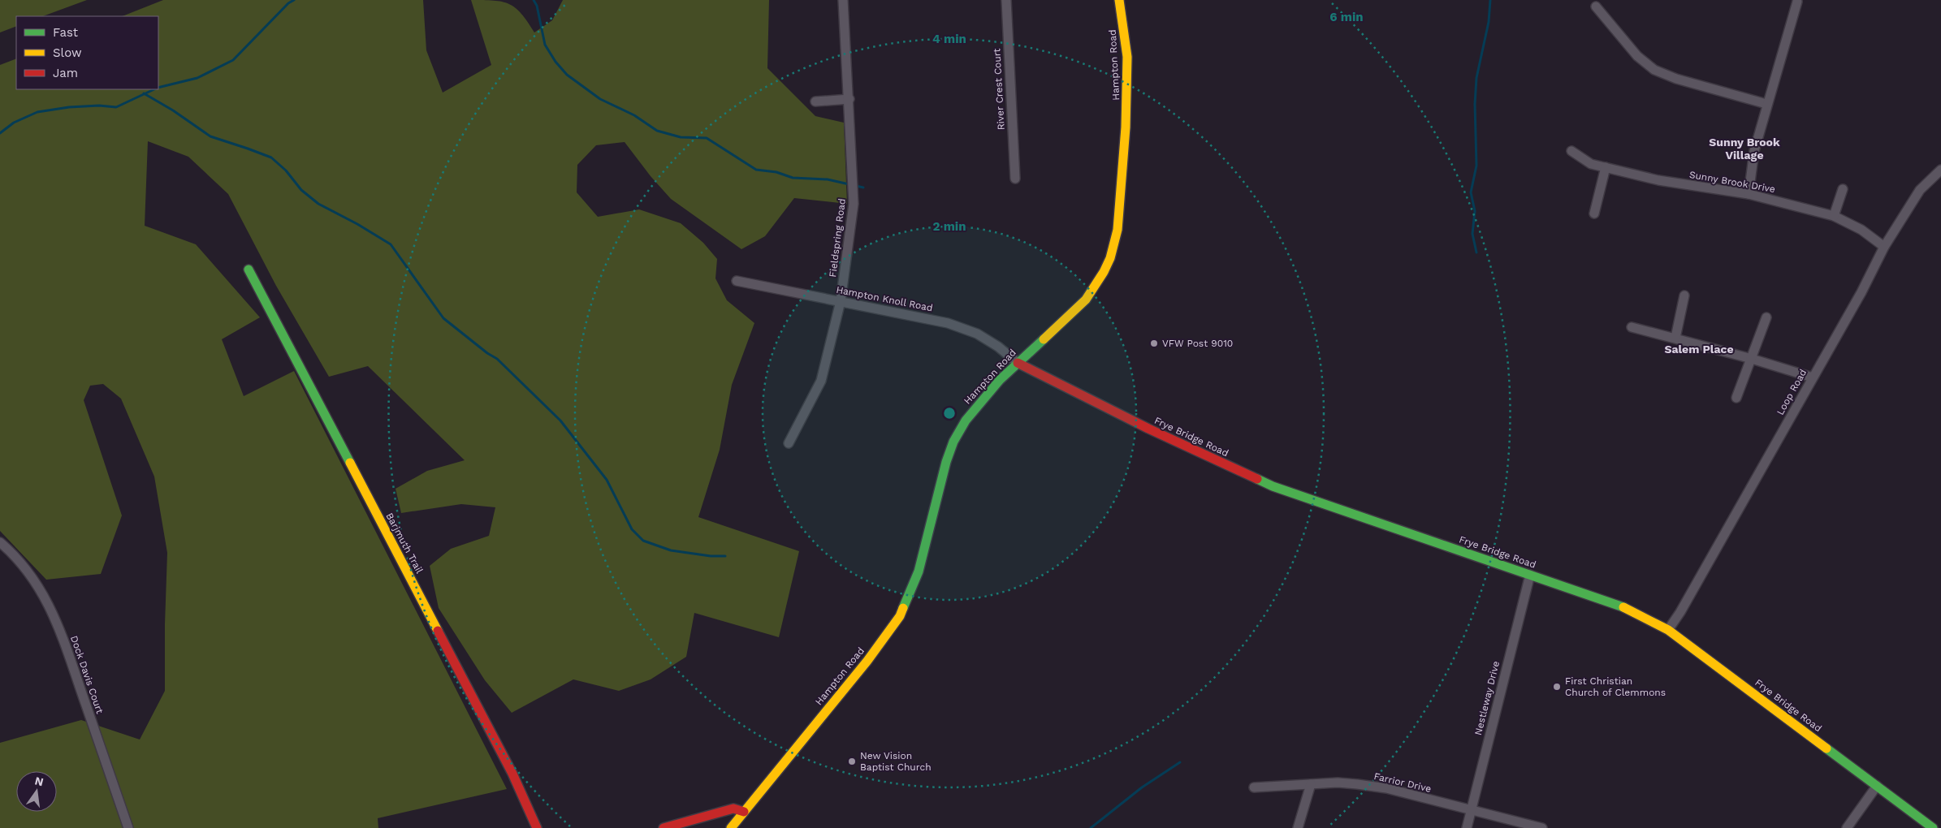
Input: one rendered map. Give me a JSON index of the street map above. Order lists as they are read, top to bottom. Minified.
{"streets":{"street":["Hampton Road","River Crest Court","Sunny Brook Drive","Fieldspring Road","Hampton Knoll Road","Loop Road","Frye Bridge Road","Barjmuth Trail","Dock Davis Court","Nestleway Drive","Farrior Drive"]},"crossings":[["Hampton Road","Hampton Knoll Road"],["Hampton Road","Frye Bridge Road"],["Sunny Brook Drive","Loop Road"],["Fieldspring Road","Hampton Knoll Road"],["Hampton Knoll Road","Frye Bridge Road"],["Loop Road","Frye Bridge Road"],["Frye Bridge Road","Nestleway Drive"],["Nestleway Drive","Farrior Drive"]],"districts":["Sunny Brook Village","Salem Place"],"places":["VFW Post 9010","First Christian Church of Clemmons","New Vision Baptist Church"],"legend":["Fast","Slow","Jam"],"north":"top","rings":["6 min","4 min","2 min"]}
